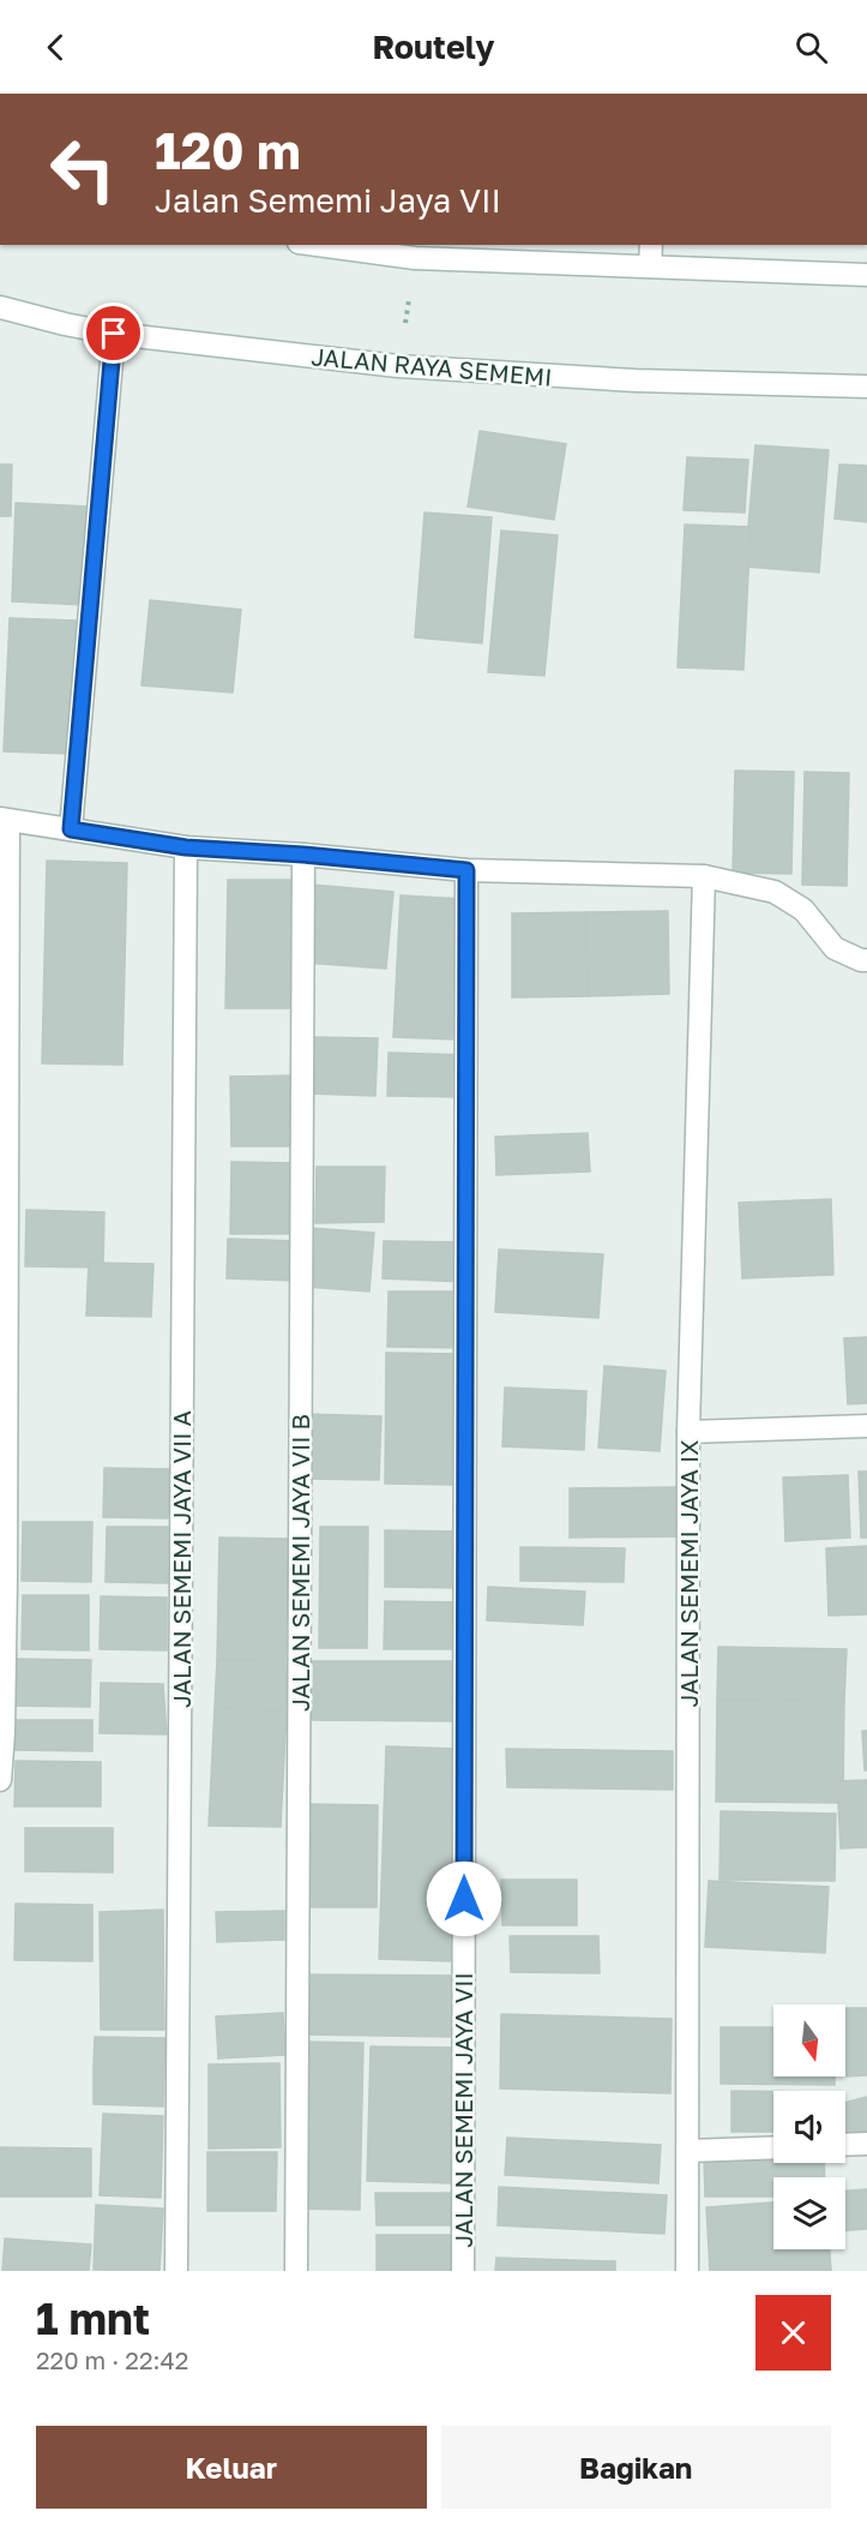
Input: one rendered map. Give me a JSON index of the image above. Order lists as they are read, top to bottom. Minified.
{"streets":{"street":["JALAN RAYA SEMEMI","JALAN SEMEMI JAYA VII A","JALAN SEMEMI JAYA VII B","JALAN SEMEMI JAYA IX","JALAN SEMEMI JAYA VII"]},"north":"bottom","page":{"header":"Routely","turn":["120 m","Jalan Sememi Jaya VII"],"heading":["1 mnt","220 m · 22:42"],"buttons":["Keluar","Bagikan"]}}
